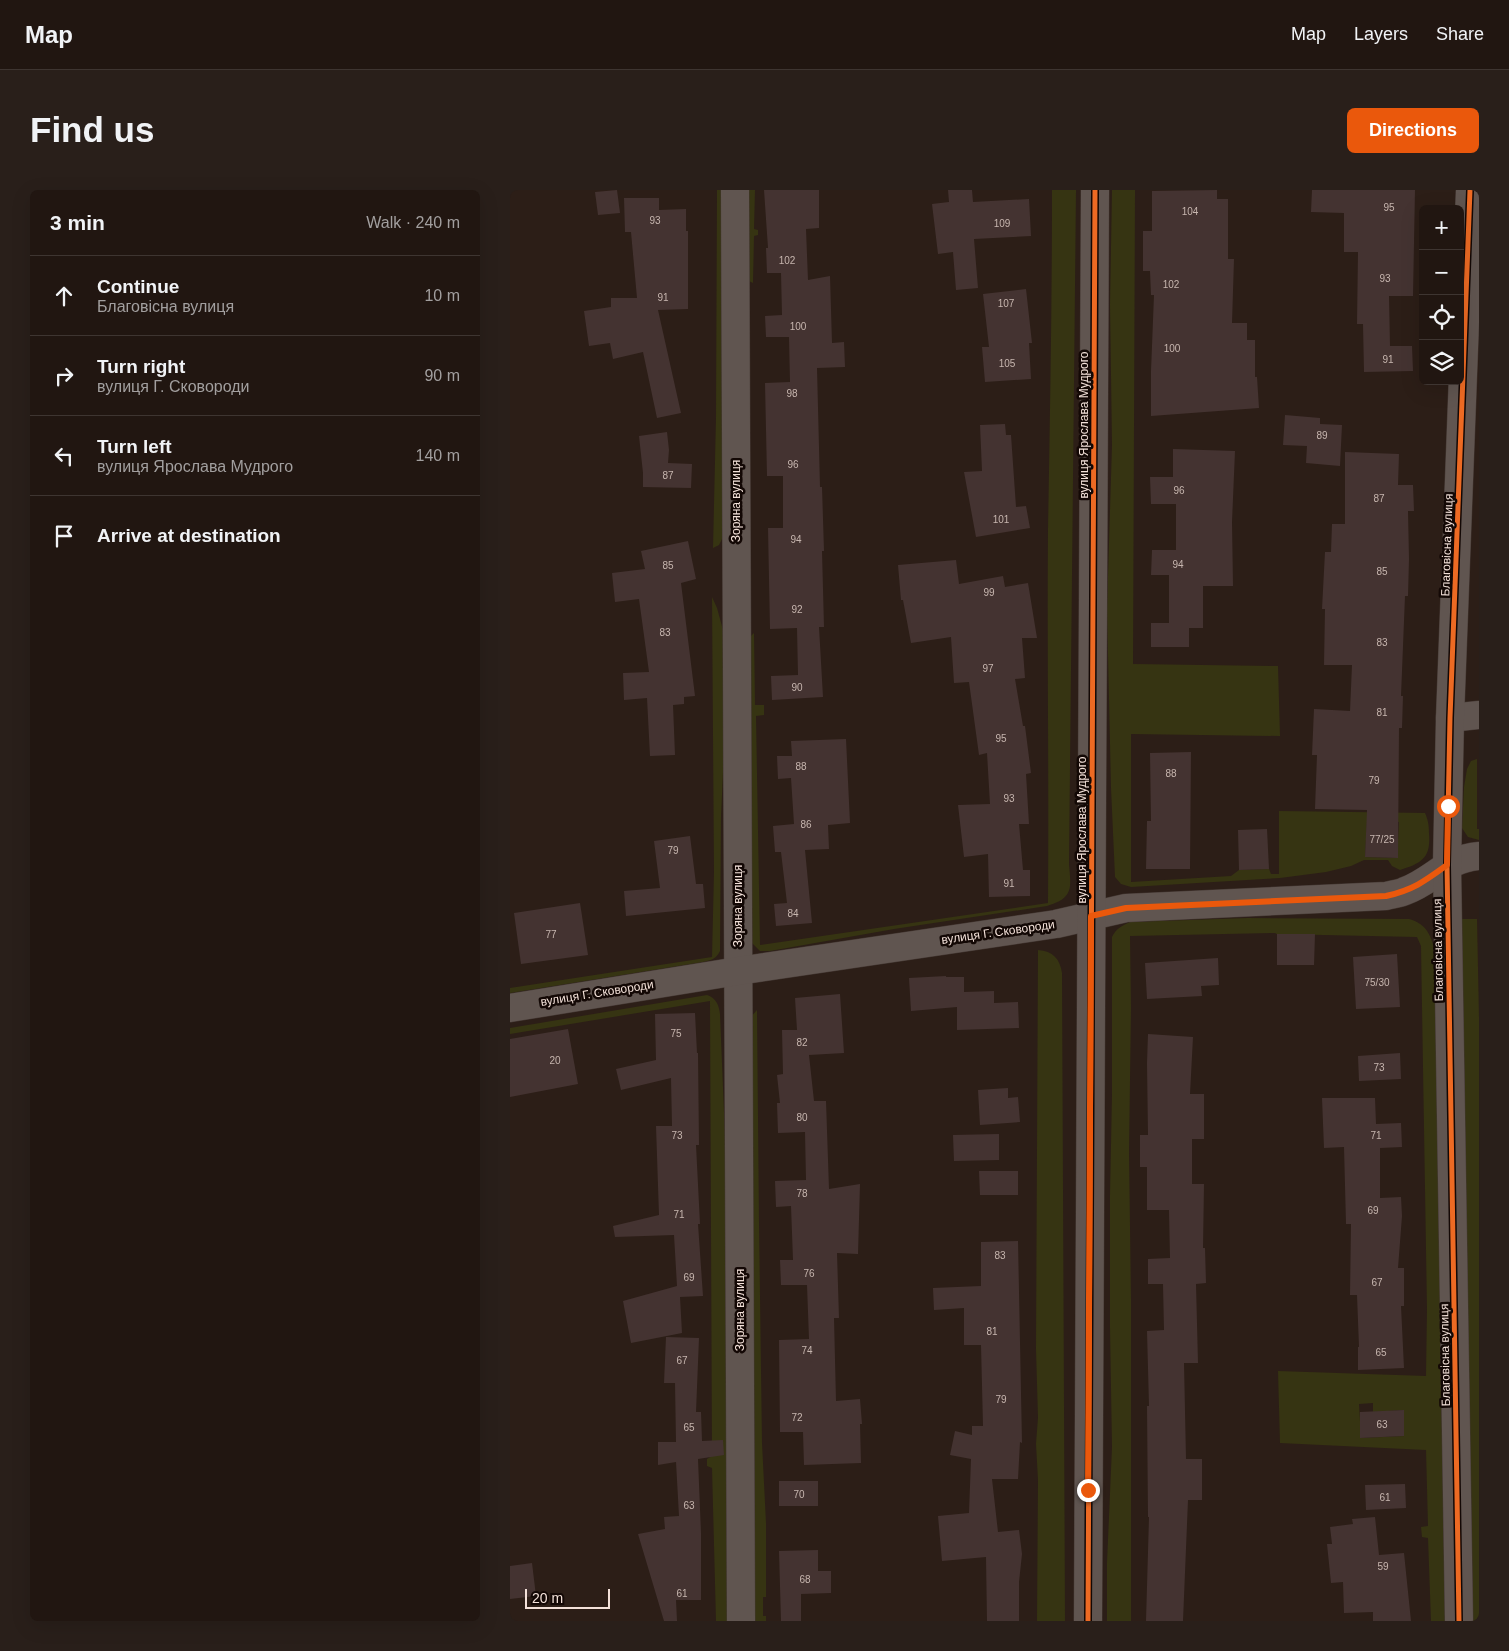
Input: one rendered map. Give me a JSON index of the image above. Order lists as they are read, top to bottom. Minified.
{"streets":{"street":["вулиця Ярослава Мудрого","Зоряна вулиця","Благовісна вулиця","вулиця Г. Сковороди"]},"crossings":[["вулиця Ярослава Мудрого","вулиця Г. Сковороди"],["Зоряна вулиця","вулиця Г. Сковороди"],["Благовісна вулиця","вулиця Г. Сковороди"]],"house_numbers":["95","104","93","109","102","93","102","91","107","100","100","91","105","98","89","96","87","96","87","101","94","94","85","85","99","92","83","83","97","90","81","95","88","88","79","93","86","77/25","79","91","84","77","75/30","75","82","20","73","80","73","71","78","69","71","83","76","69","67","81","74","65","67","79","72","63","65","70","61","63","59","68","61"],"scale_bar":"20 m","page":{"header":"Map","nav":["Map","Layers","Share"],"buttons":"Directions","title":"Find us","heading":["3 min","Walk · 240 m"],"map_buttons":["+","−"],"list":[["Continue","Благовісна вулиця","10 m"],["Turn right","вулиця Г. Сковороди","90 m"],["Turn left","вулиця Ярослава Мудрого","140 m"],"Arrive at destination"],"scale":"20 m"}}
